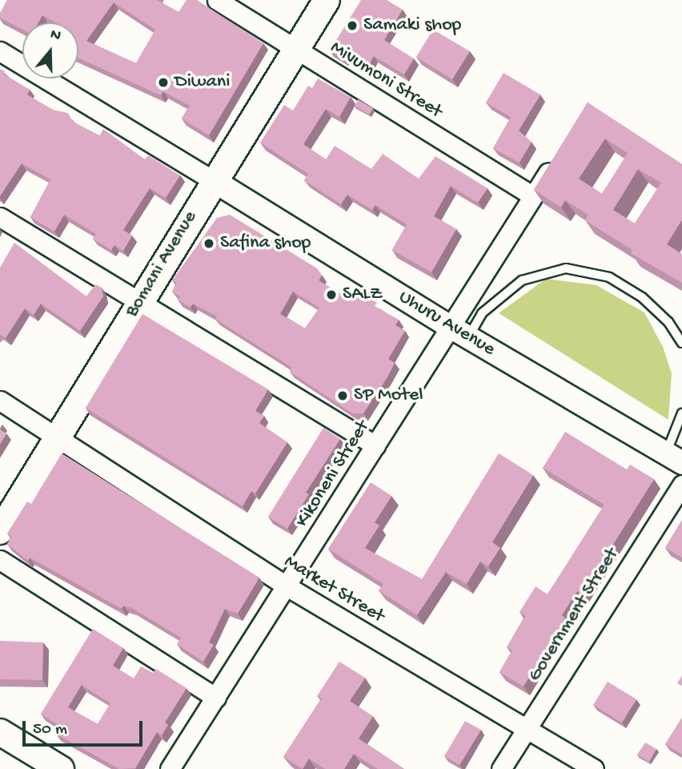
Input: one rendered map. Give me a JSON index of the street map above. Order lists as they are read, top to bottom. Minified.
{"streets":{"main road":["Bomani Avenue"],"street":["Mivumoni Street","Uhuru Avenue","Kikoneni Street","Market Street","Government Street"]},"crossings":[["Mivumoni Street","Bomani Avenue"],["Mivumoni Street","Kikoneni Street"],["Bomani Avenue","Uhuru Avenue"],["Bomani Avenue","Market Street"],["Uhuru Avenue","Kikoneni Street"],["Kikoneni Street","Market Street"],["Market Street","Government Street"]],"places":["Samaki shop","Diwani","Safina shop","SALZ","SP Motel"],"scale_bar":"50 m","north":"top"}
